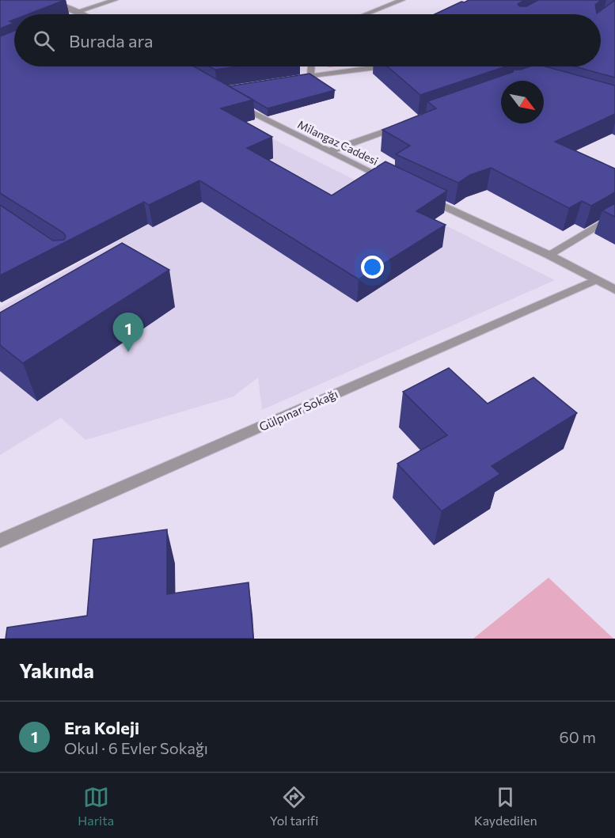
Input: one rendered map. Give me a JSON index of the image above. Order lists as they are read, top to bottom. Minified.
{"streets":{"street":["Milangaz Caddesi","Gülpınar Sokağı"]},"north":"bottom right","page":{"search":"Burada ara","pins":"1","heading":"Yakında","list":[{"mark":"1","name":"Era Koleji","note":"Okul · 6 Evler Sokağı","value":"60 m"}],"nav":["Harita","Yol tarifi","Kaydedilen"]}}
